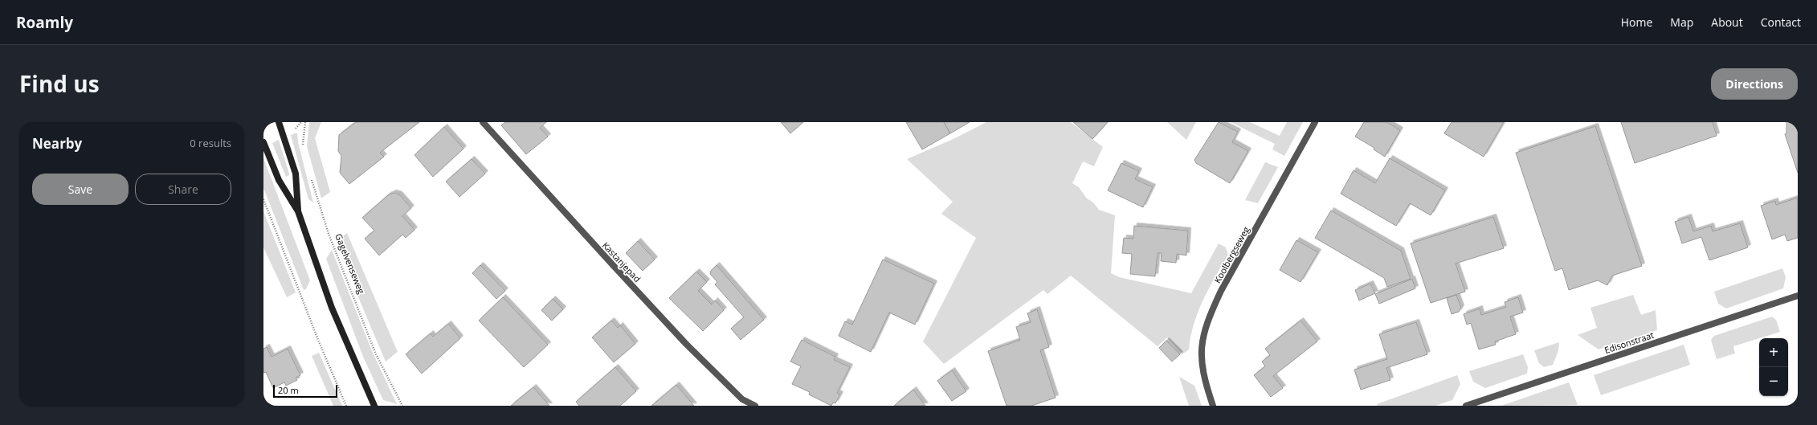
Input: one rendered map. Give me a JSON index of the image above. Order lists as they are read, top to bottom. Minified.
{"streets":{"street":["Koolbergseweg","Kastanjepad","Edisonstraat"],"path":["Gagelvenseweg"]},"scale_bar":"20 m","page":{"header":"Roamly","nav":["Home","Map","About","Contact"],"title":"Find us","buttons":["Directions",["Save","Share"]],"heading":["Nearby","0 results"],"map_buttons":["+","−"],"scale":"20 m"}}
